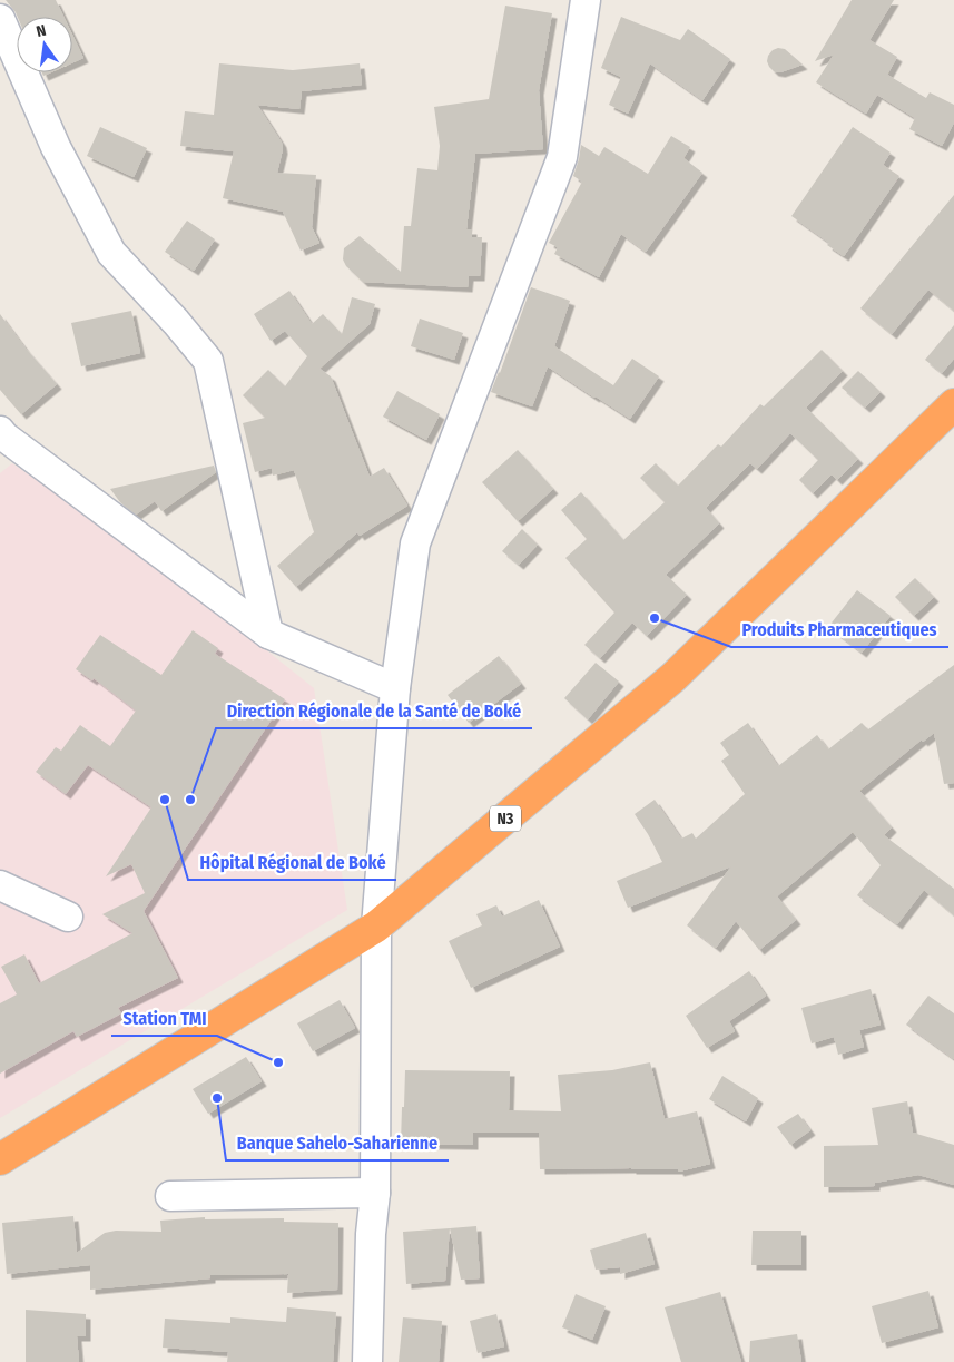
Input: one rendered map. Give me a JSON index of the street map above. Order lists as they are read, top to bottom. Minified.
{"streets":{"highway":["N3"]},"places":["Produits Pharmaceutiques","Hôpital Régional de Boké","Direction Régionale de la Santé de Boké","Station TMI","Banque Sahelo-Saharienne"],"north":"top"}
